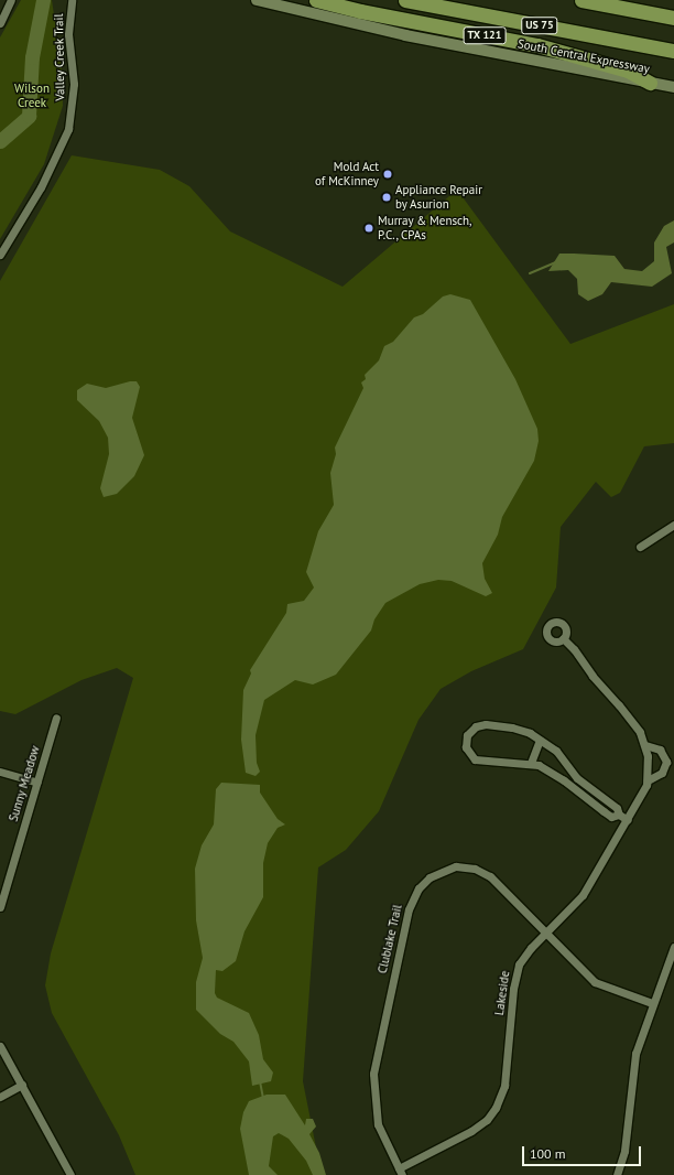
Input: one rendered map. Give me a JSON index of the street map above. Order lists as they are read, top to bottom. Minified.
{"streets":{"highway":["US 75","TX 121"],"main road":["South Central Expressway"],"street":["Valley Creek Trail","Sunny Meadow","Clublake Trail","Lakeside"]},"crossings":[["TX 121","South Central Expressway"],["Clublake Trail","Lakeside"]],"parks":["Wilson Creek"],"places":["Mold Act of McKinney","Appliance Repair by Asurion","Murray & Mensch, P.C., CPAs"],"scale_bar":"100 m"}
